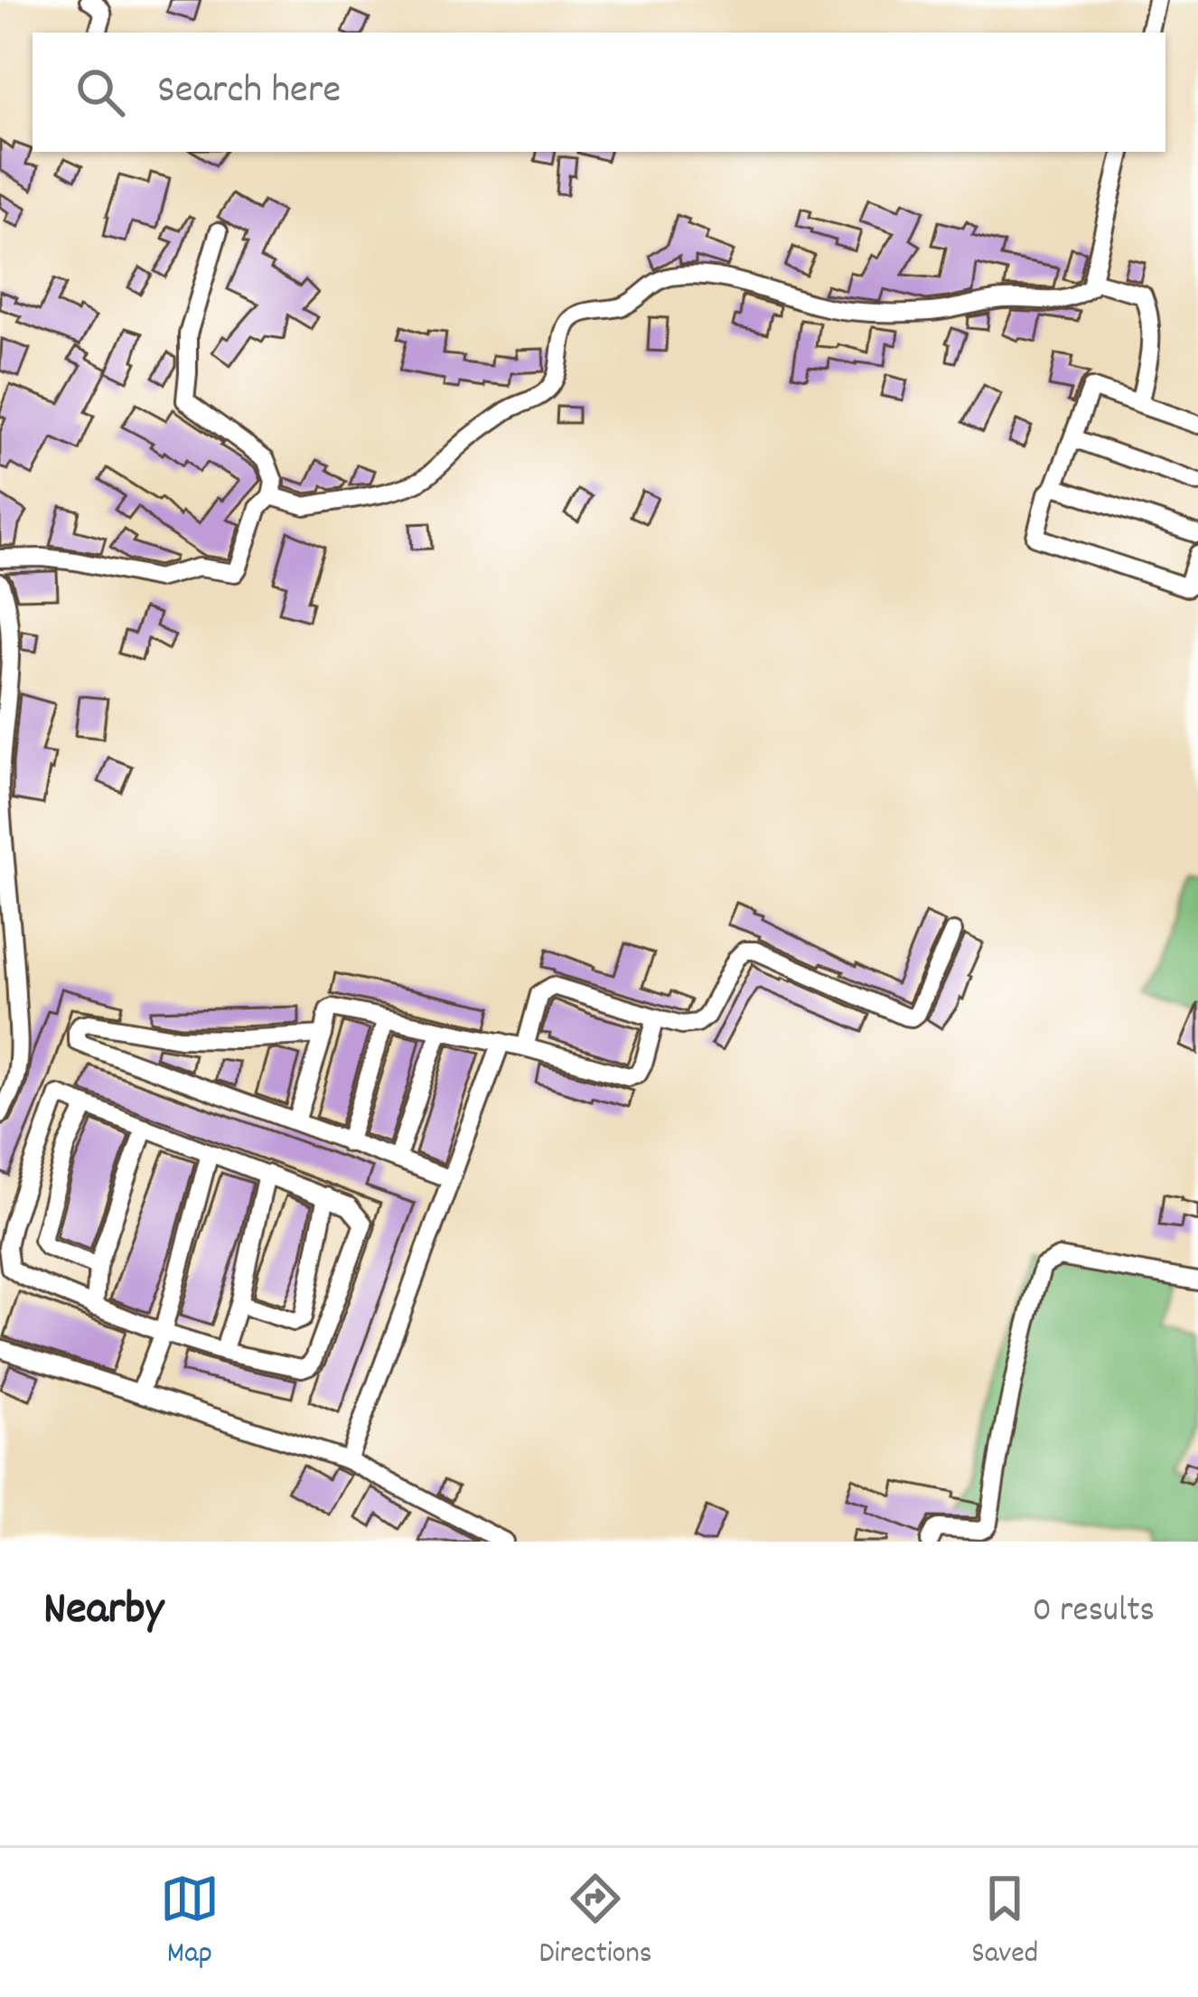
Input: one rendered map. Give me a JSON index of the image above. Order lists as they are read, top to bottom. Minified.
{"page":{"search":"Search here","heading":["Nearby","0 results"],"nav":["Map","Directions","Saved"]}}
